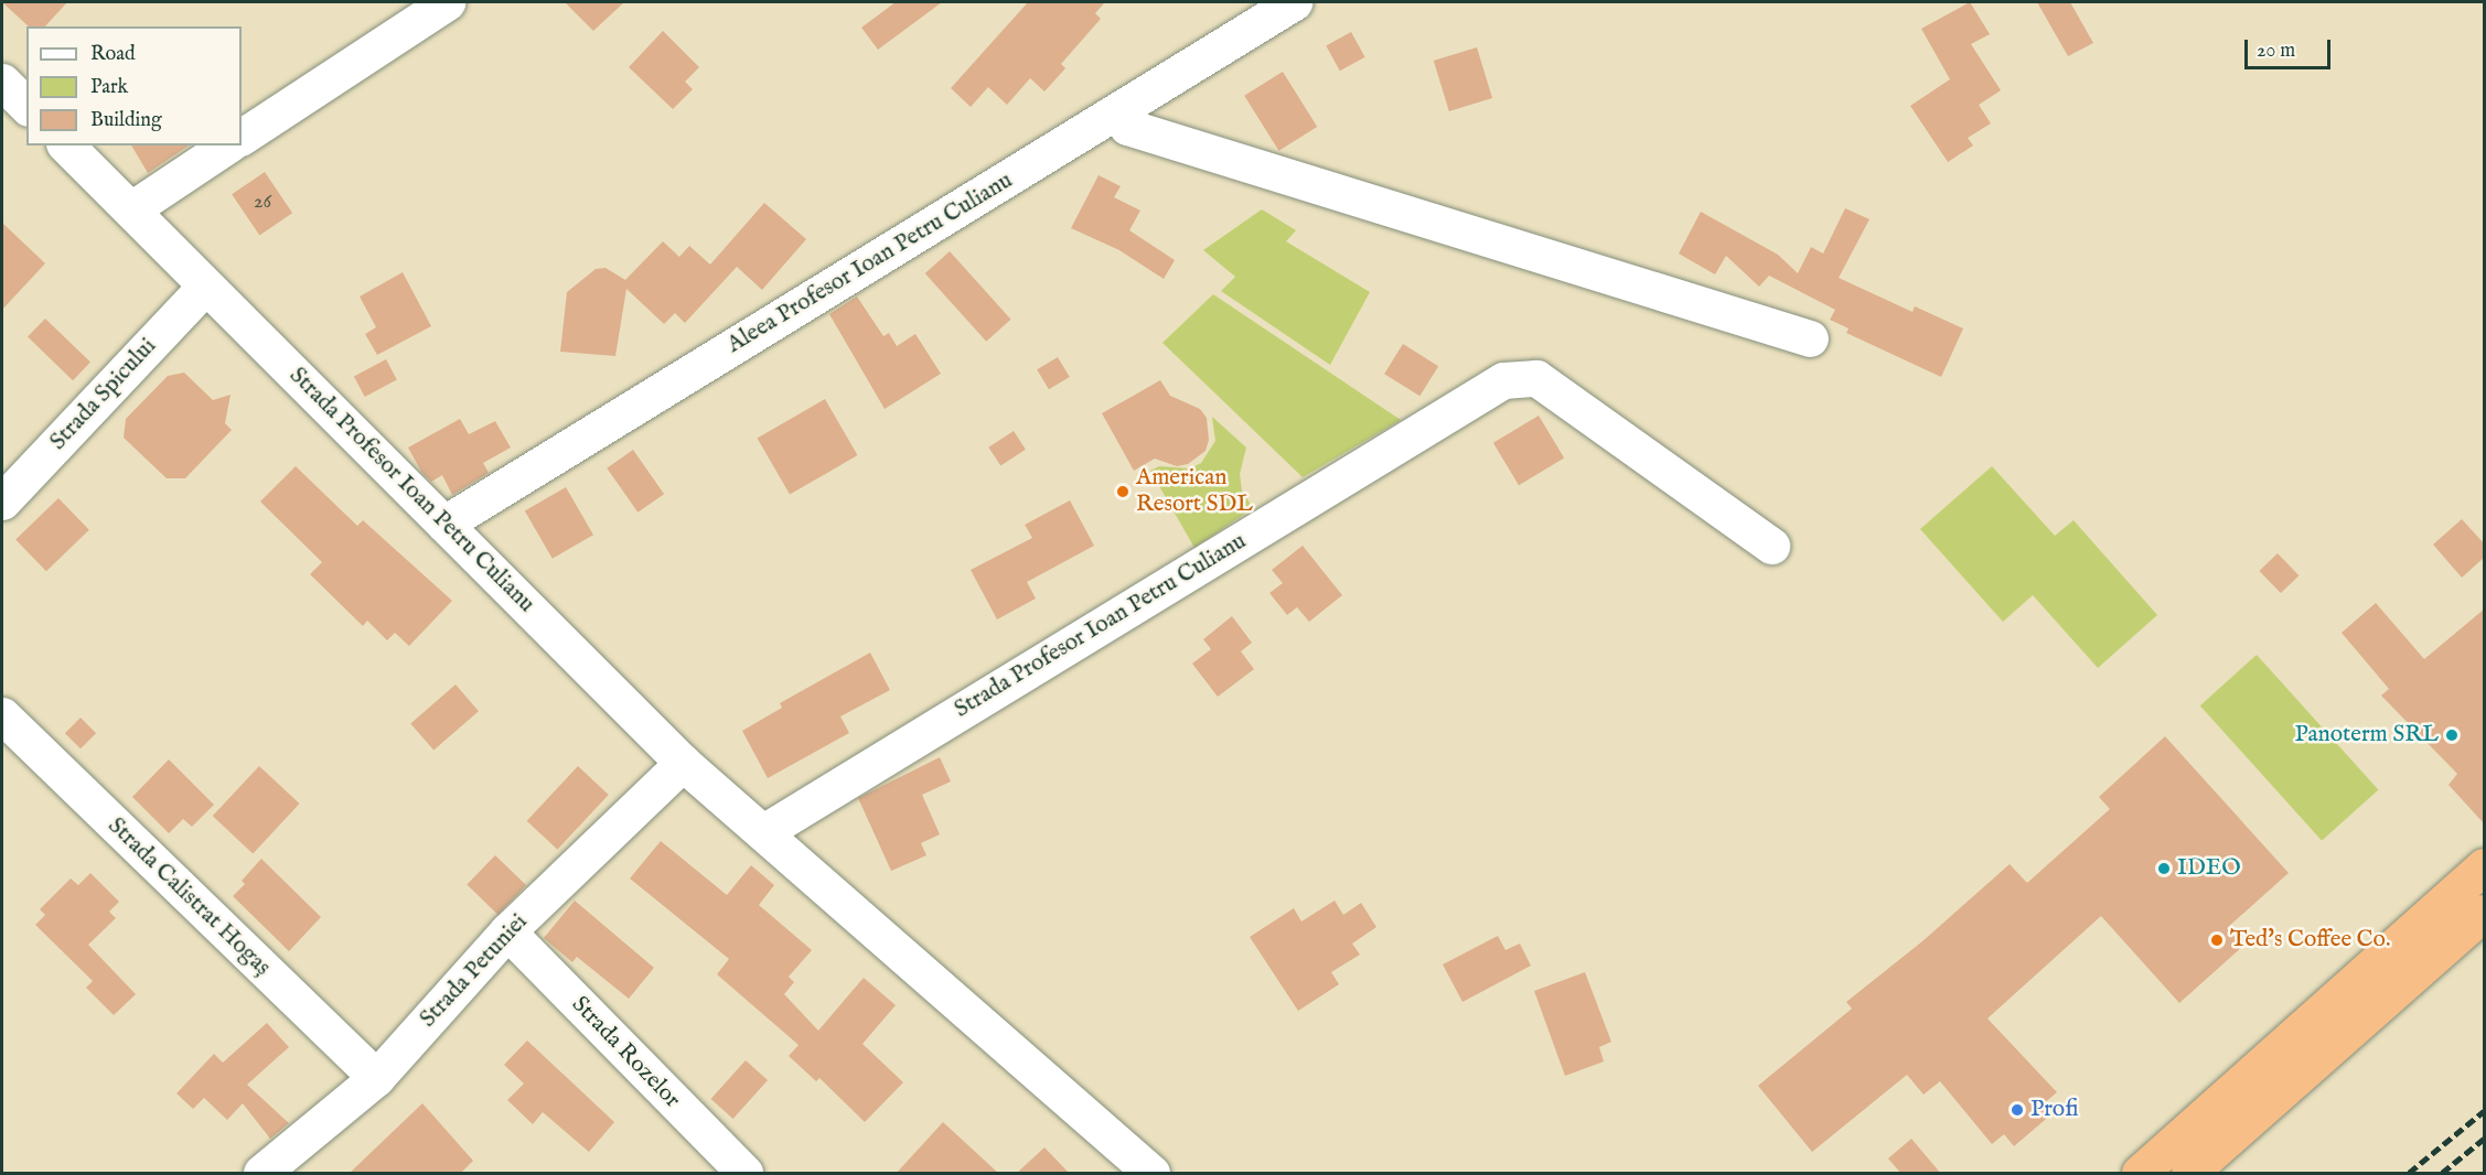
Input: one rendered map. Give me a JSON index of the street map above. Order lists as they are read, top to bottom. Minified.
{"streets":{"street":["Aleea Profesor Ioan Petru Culianu","Strada Spicului","Strada Profesor Ioan Petru Culianu","Strada Calistrat Hogaș","Strada Petuniei","Strada Rozelor"]},"crossings":[["Aleea Profesor Ioan Petru Culianu","Strada Profesor Ioan Petru Culianu"],["Strada Spicului","Strada Profesor Ioan Petru Culianu"],["Strada Profesor Ioan Petru Culianu","Strada Petuniei"],["Strada Calistrat Hogaș","Strada Petuniei"],["Strada Petuniei","Strada Rozelor"]],"places":["American Resort SDL","Panoterm SRL","IDEO","Ted's Coffee Co.","Profi"],"house_numbers":["26"],"legend":["Road","Park","Building"],"scale_bar":"20 m"}
